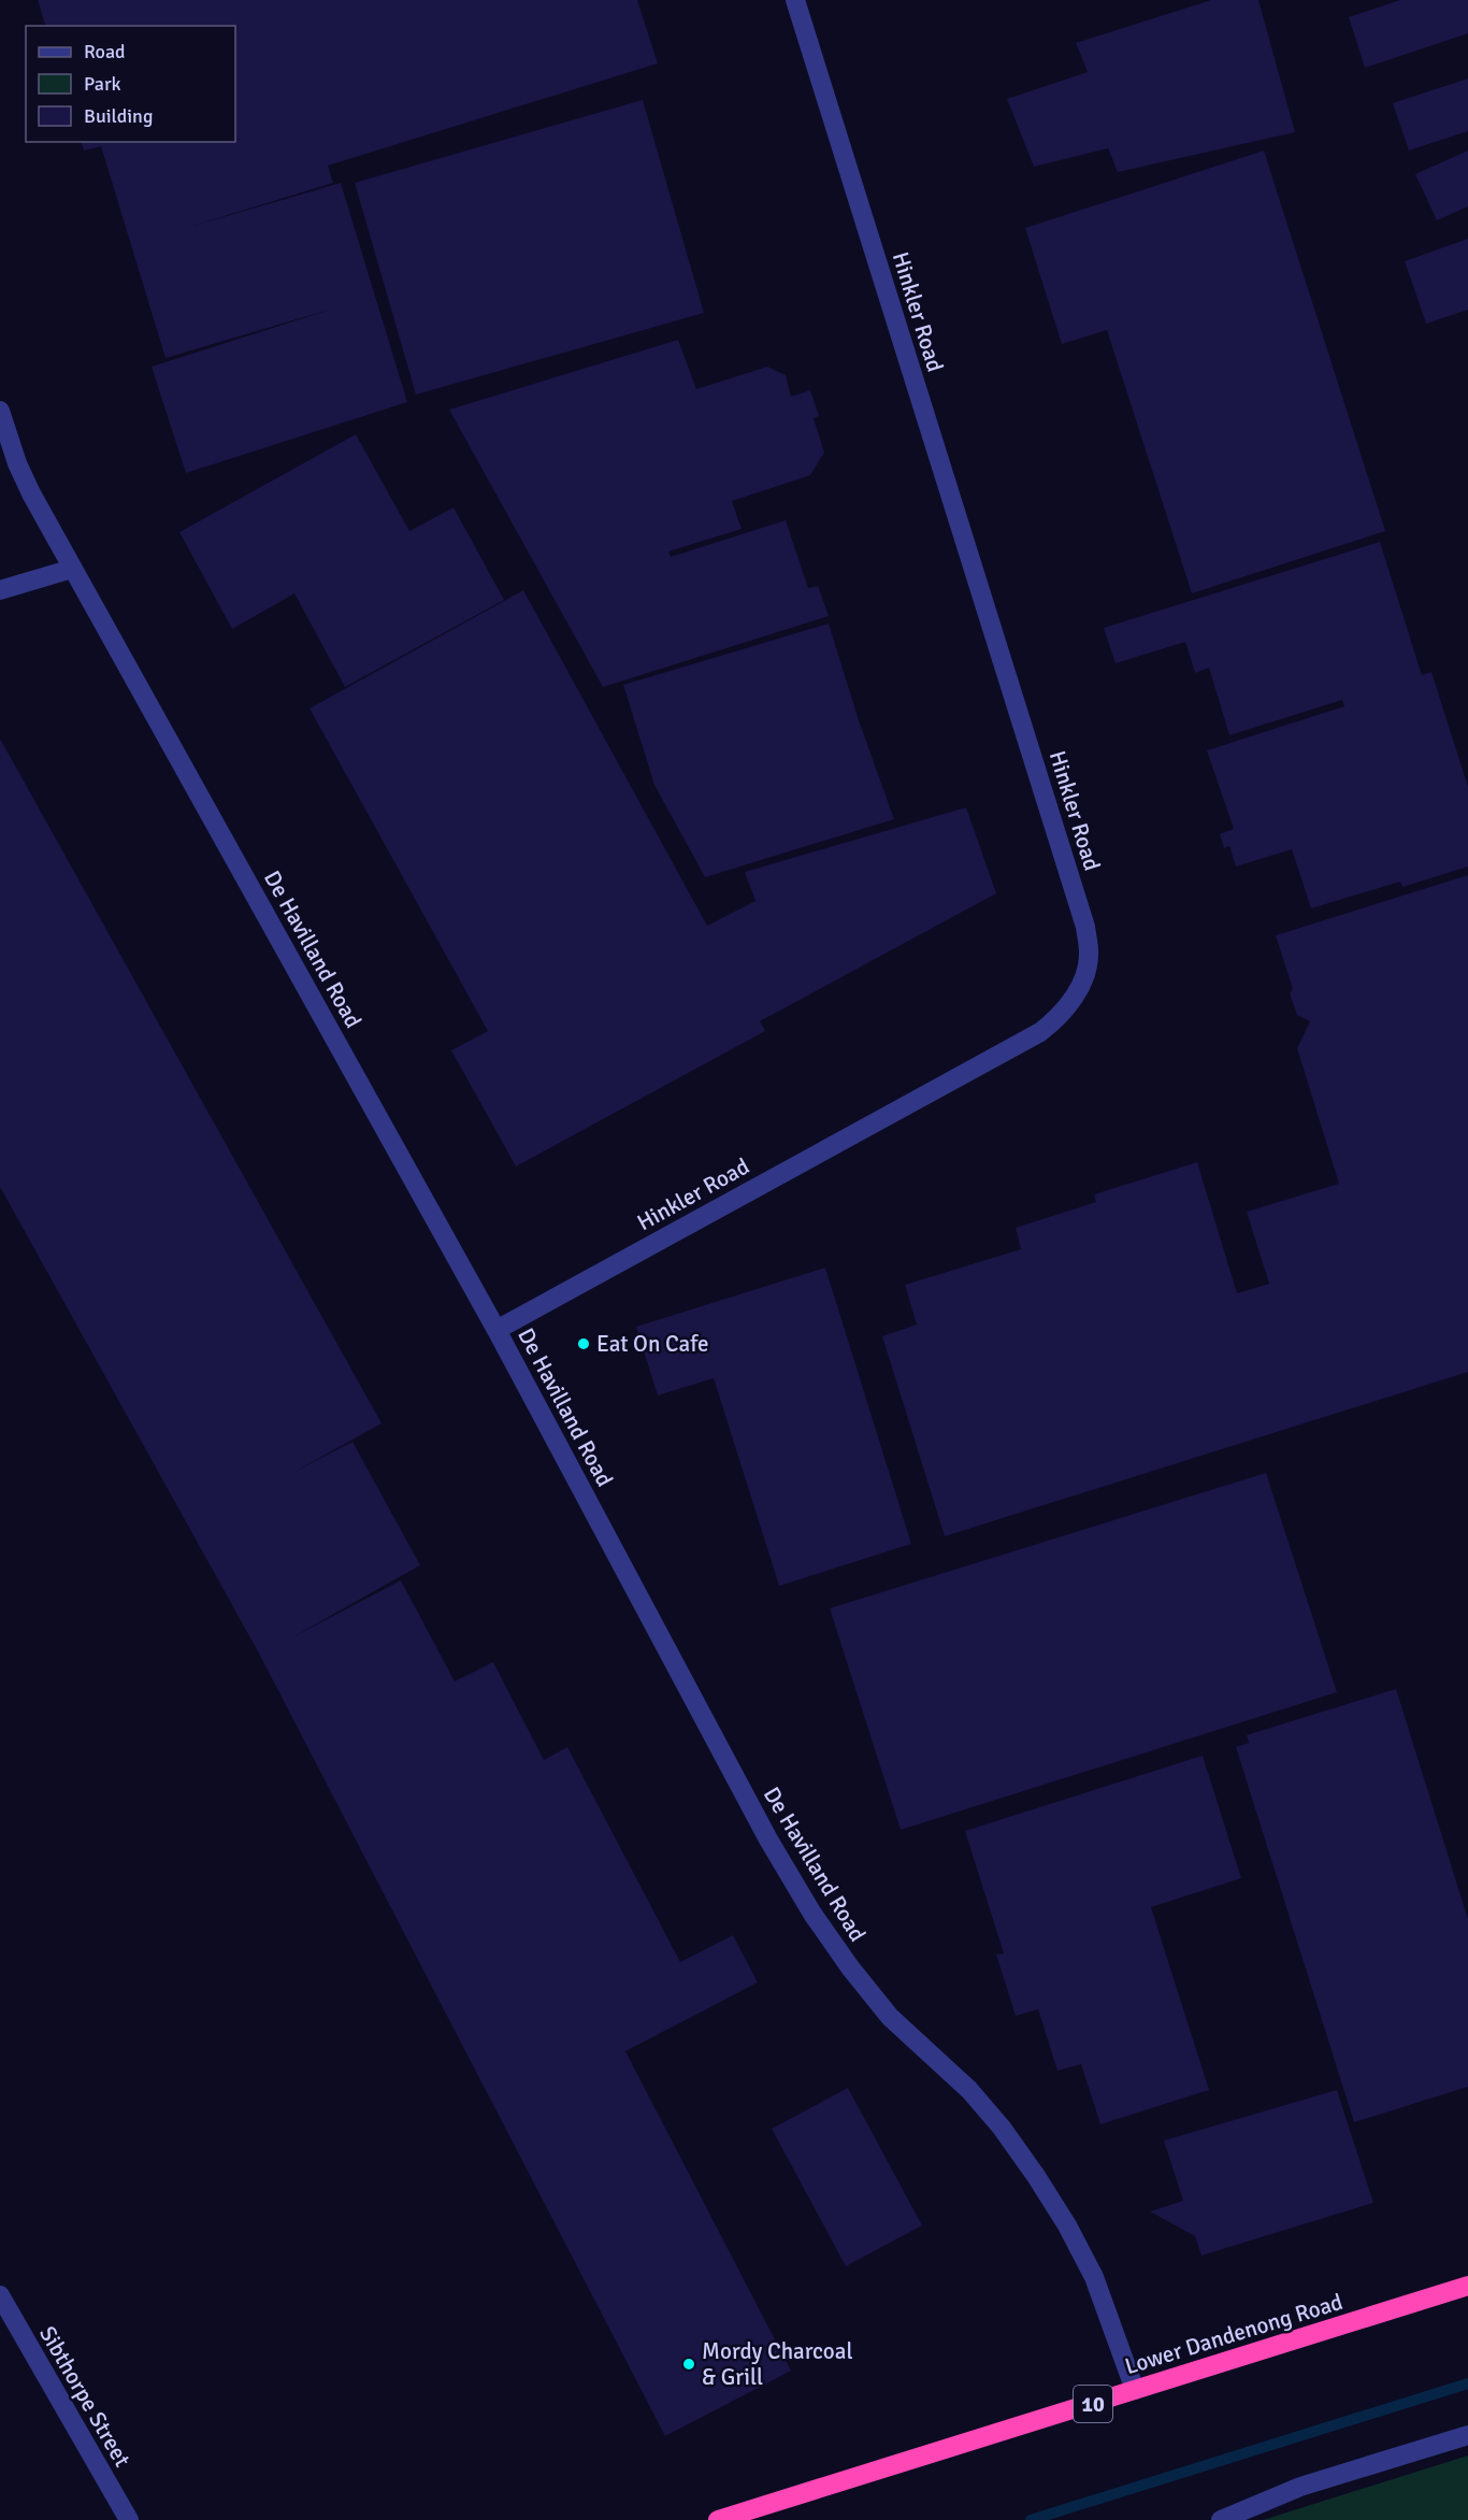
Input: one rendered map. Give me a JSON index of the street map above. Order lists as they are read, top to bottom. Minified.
{"streets":{"highway":["Lower Dandenong Road","10"],"street":["Hinkler Road","De Havilland Road","Sibthorpe Street"]},"crossings":[["Hinkler Road","De Havilland Road"],["De Havilland Road","Lower Dandenong Road"]],"places":["Eat On Cafe","Mordy Charcoal & Grill"],"legend":["Road","Park","Building"]}
